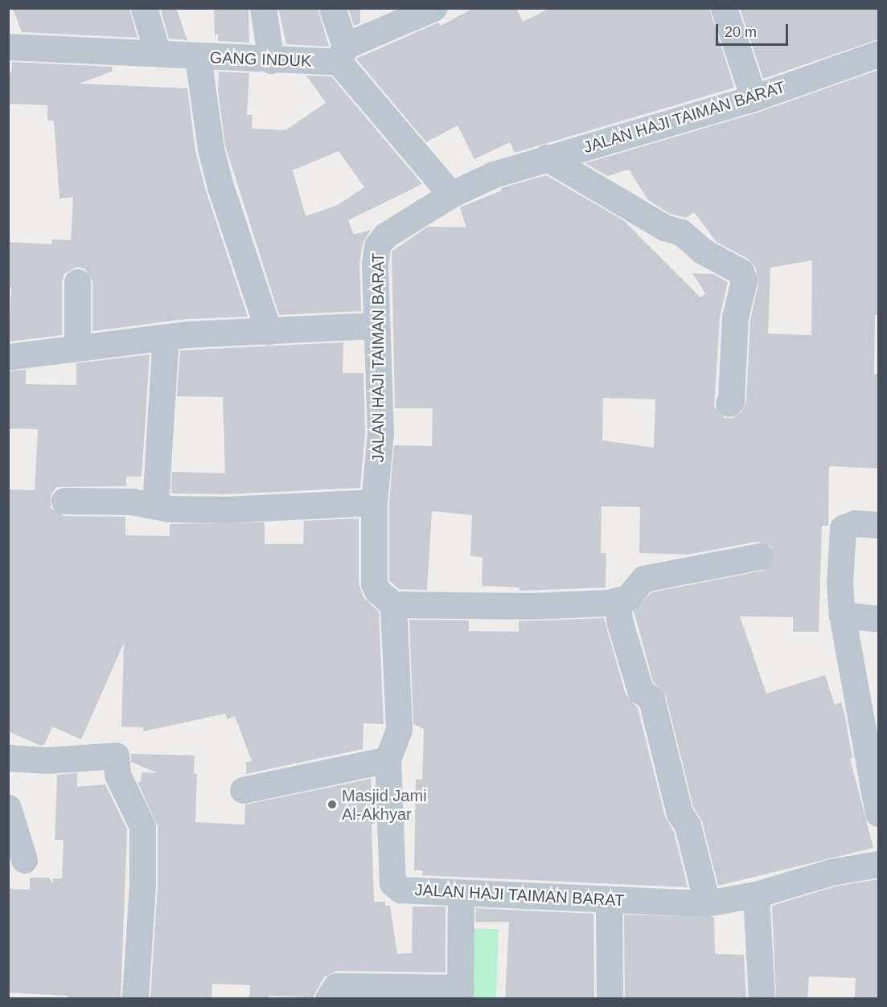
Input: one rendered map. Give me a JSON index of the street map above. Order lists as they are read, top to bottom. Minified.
{"streets":{"street":["GANG INDUK","JALAN HAJI TAIMAN BARAT"]},"places":["Masjid Jami Al-Akhyar"],"scale_bar":"20 m"}
